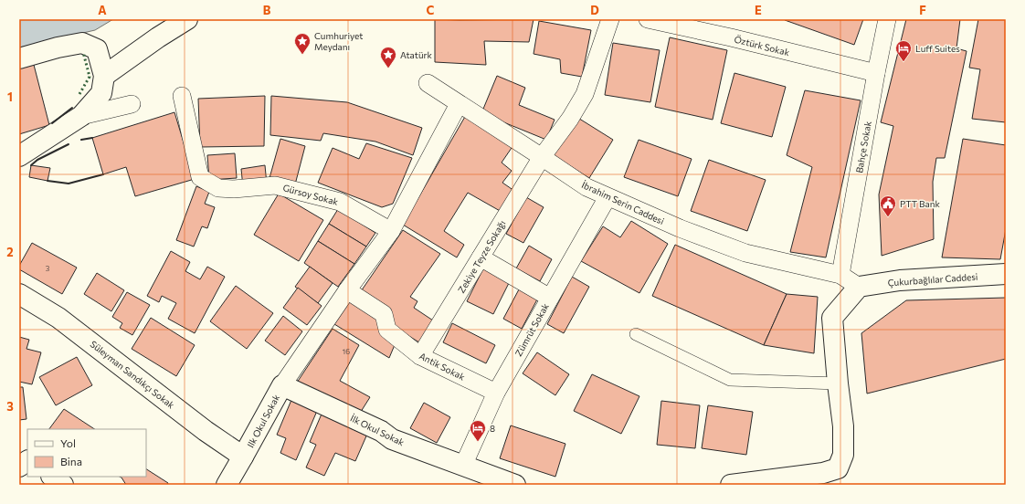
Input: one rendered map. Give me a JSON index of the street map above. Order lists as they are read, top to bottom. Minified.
{"streets":{"street":["Öztürk Sokak","Bahçe Sokak","Gürsoy Sokak","İbrahim Serin Caddesi","Zekiye Teyze Sokağı","Çukurbağlılar Caddesi","Zümrüt Sokak","Antik Sokak","Süleyman Sandıkçı Sokak","Ilk Okul Sokak","İlk Okul Sokak"]},"crossings":[["Öztürk Sokak","Bahçe Sokak"],["Bahçe Sokak","İbrahim Serin Caddesi"],["İbrahim Serin Caddesi","Zekiye Teyze Sokağı"],["İbrahim Serin Caddesi","Zümrüt Sokak"],["Zekiye Teyze Sokağı","Antik Sokak"],["Zümrüt Sokak","Antik Sokak"],["Zümrüt Sokak","İlk Okul Sokak"],["Süleyman Sandıkçı Sokak","Ilk Okul Sokak"],["Ilk Okul Sokak","İlk Okul Sokak"]],"places":{"place":["Cumhuriyet Meydanı","Atatürk"],"hotel":["Luff Suites","8"],"public building":["PTT Bank"]},"house_numbers":["3","16"],"legend":["Yol","Bina"],"grid":{"columns":["A","B","C","D","E","F"],"rows":["1","2","3"]}}
